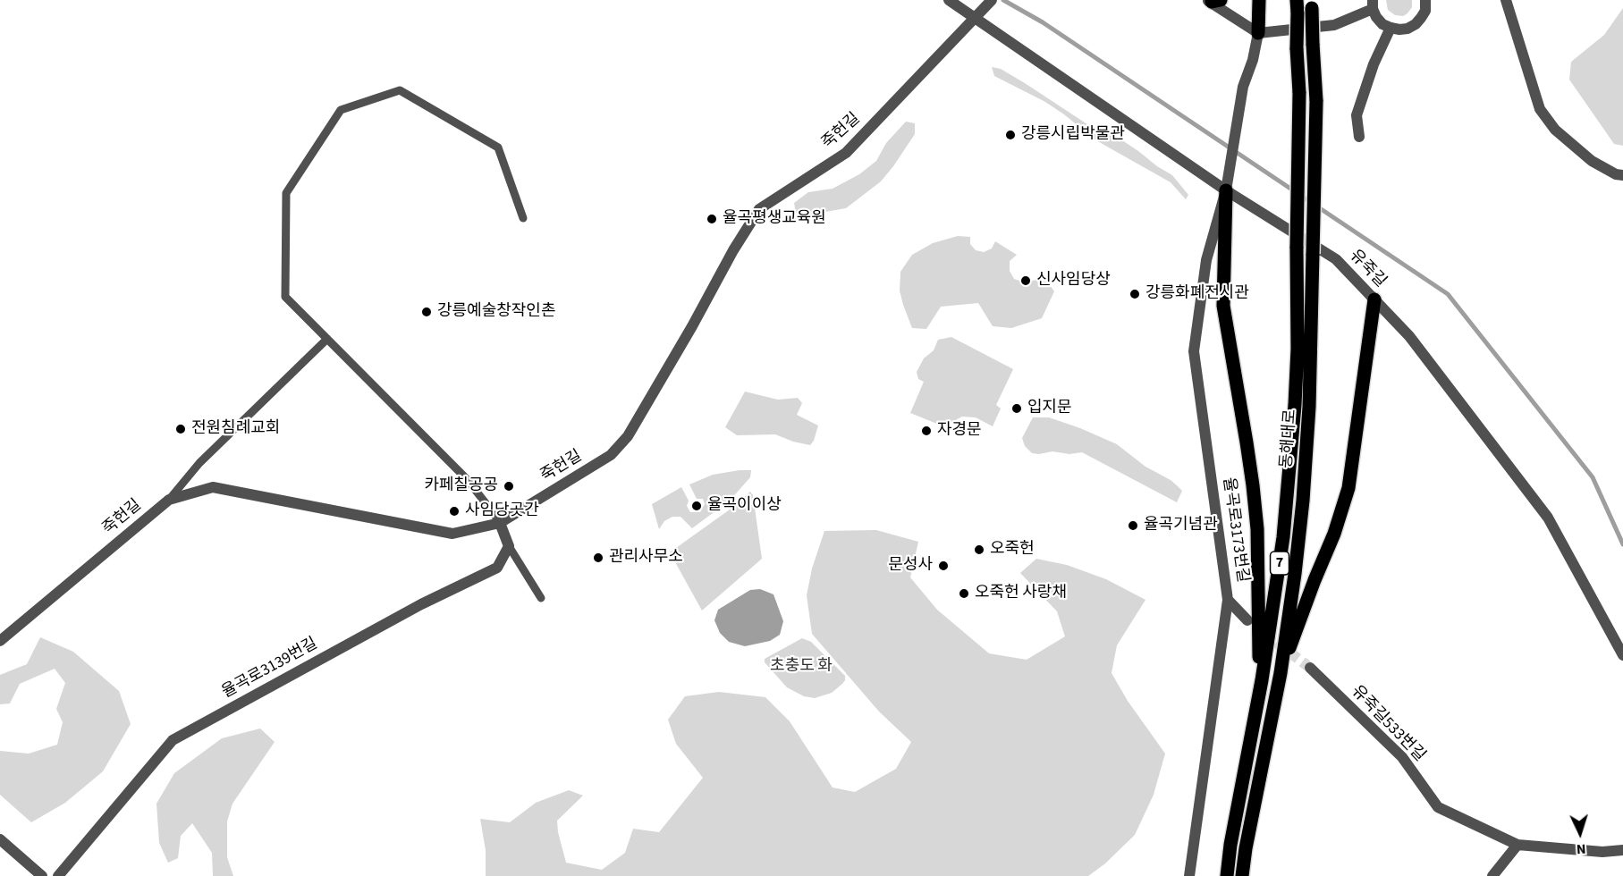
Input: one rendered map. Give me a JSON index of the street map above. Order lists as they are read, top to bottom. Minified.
{"streets":{"main road":["동해대로","7"],"street":["죽헌길","유죽길","율곡로3173번길","율곡로3139번길","유죽길533번길"]},"crossings":[["죽헌길","유죽길"],["유죽길","율곡로3173번길"]],"parks":["초충도 화"],"places":["강릉시립박물관","율곡평생교육원","신사임당상","강릉화폐전시관","강릉예술창작인촌","입지문","전원침례교회","자경문","카페칠공공","율곡이이상","사임당곳간","율곡기념관","오죽헌","관리사무소","문성사","오죽헌 사랑채"],"north":"bottom"}
